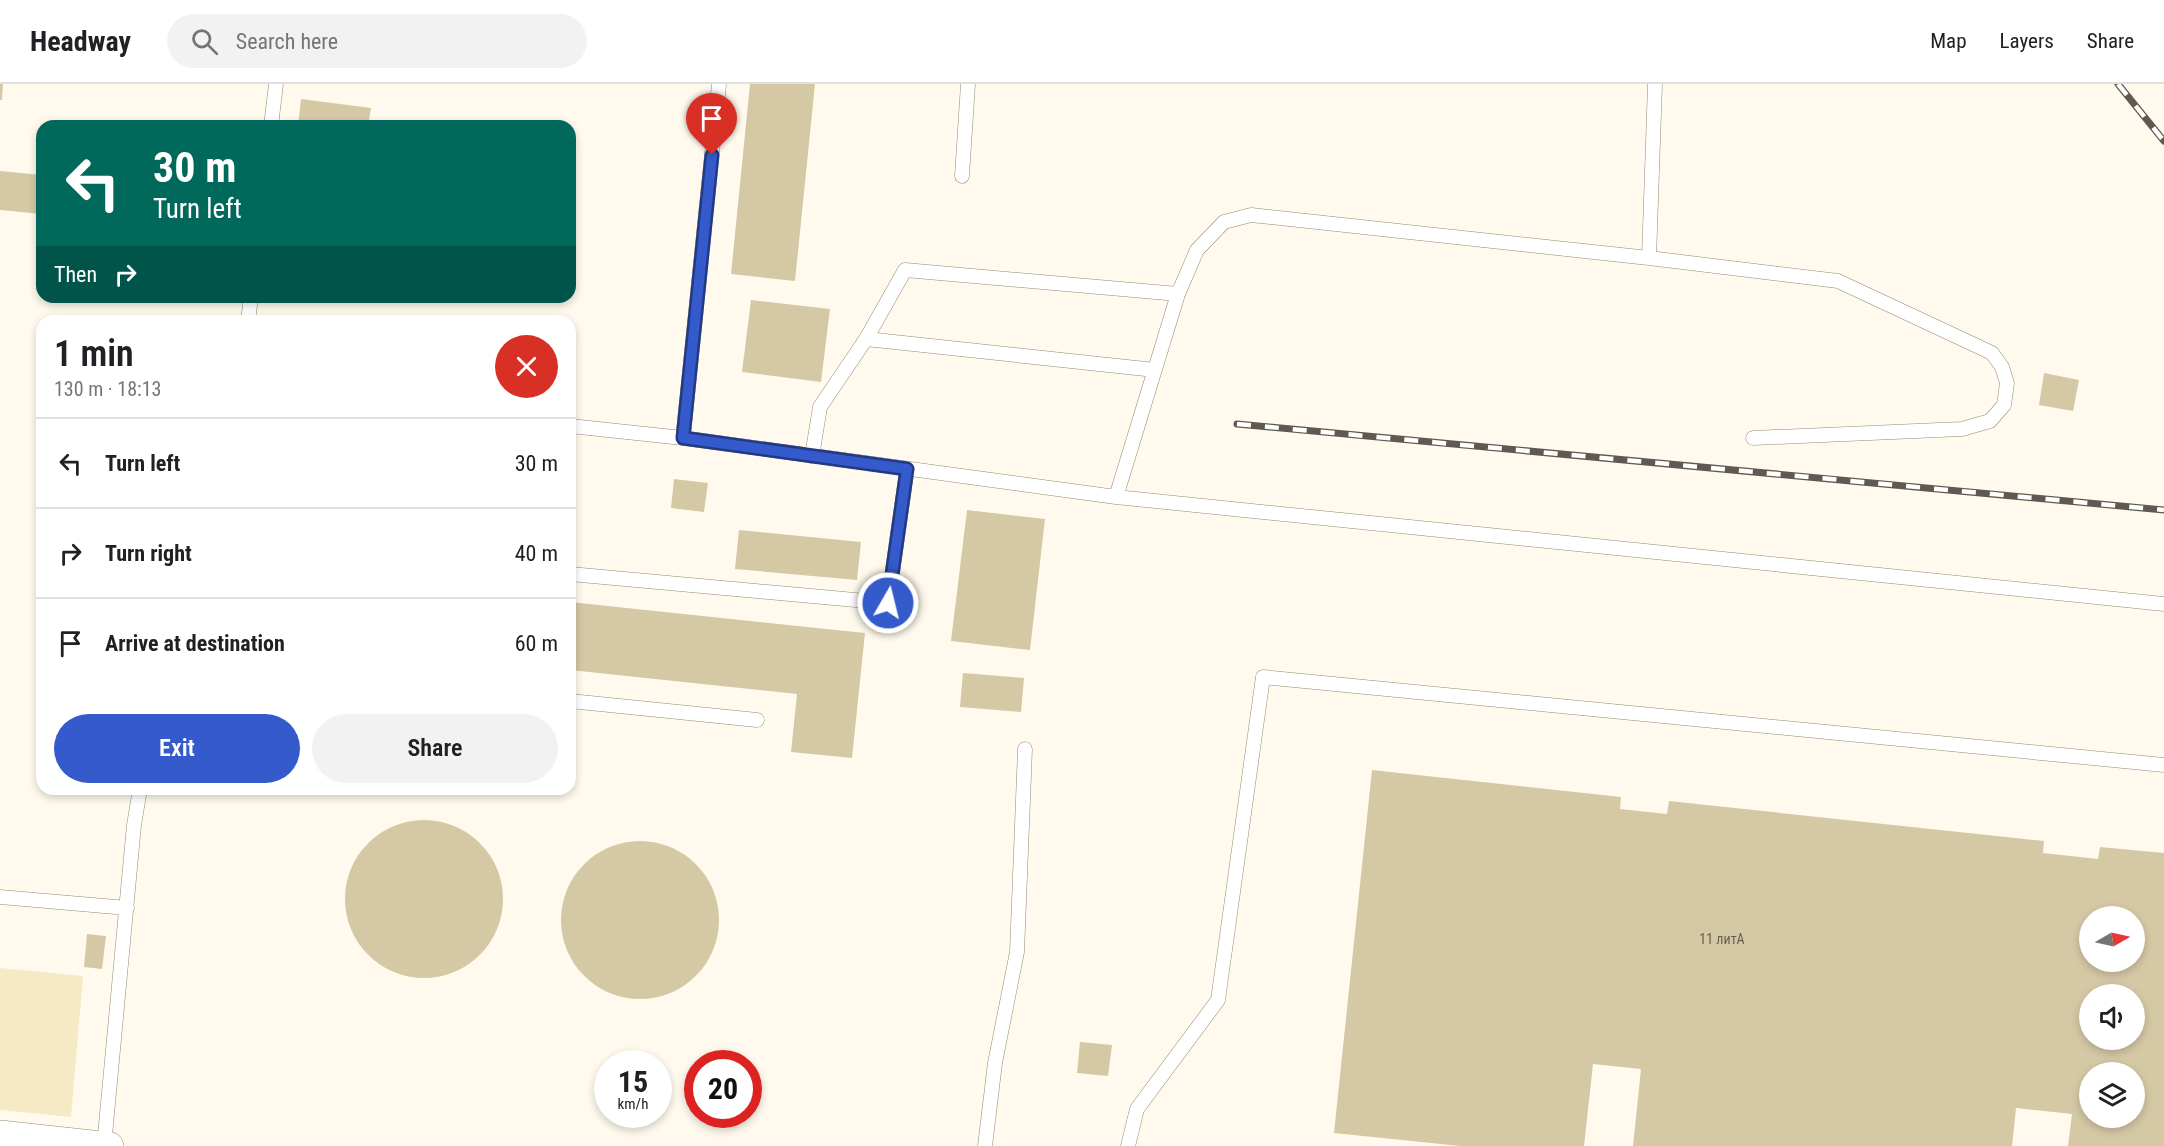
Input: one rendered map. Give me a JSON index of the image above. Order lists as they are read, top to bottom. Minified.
{"house_numbers":["11 литА"],"north":"right","page":{"header":"Headway","search":"Search here","nav":["Map","Layers","Share"],"turn":["30 m","Turn left"],"then":"Then","heading":["1 min","130 m · 18:13"],"list":[{"name":"Turn left","value":"30 m"},{"name":"Turn right","value":"40 m"},{"name":"Arrive at destination","value":"60 m"}],"buttons":["Exit","Share"],"speed":"15 km/h","limit":"20"}}
